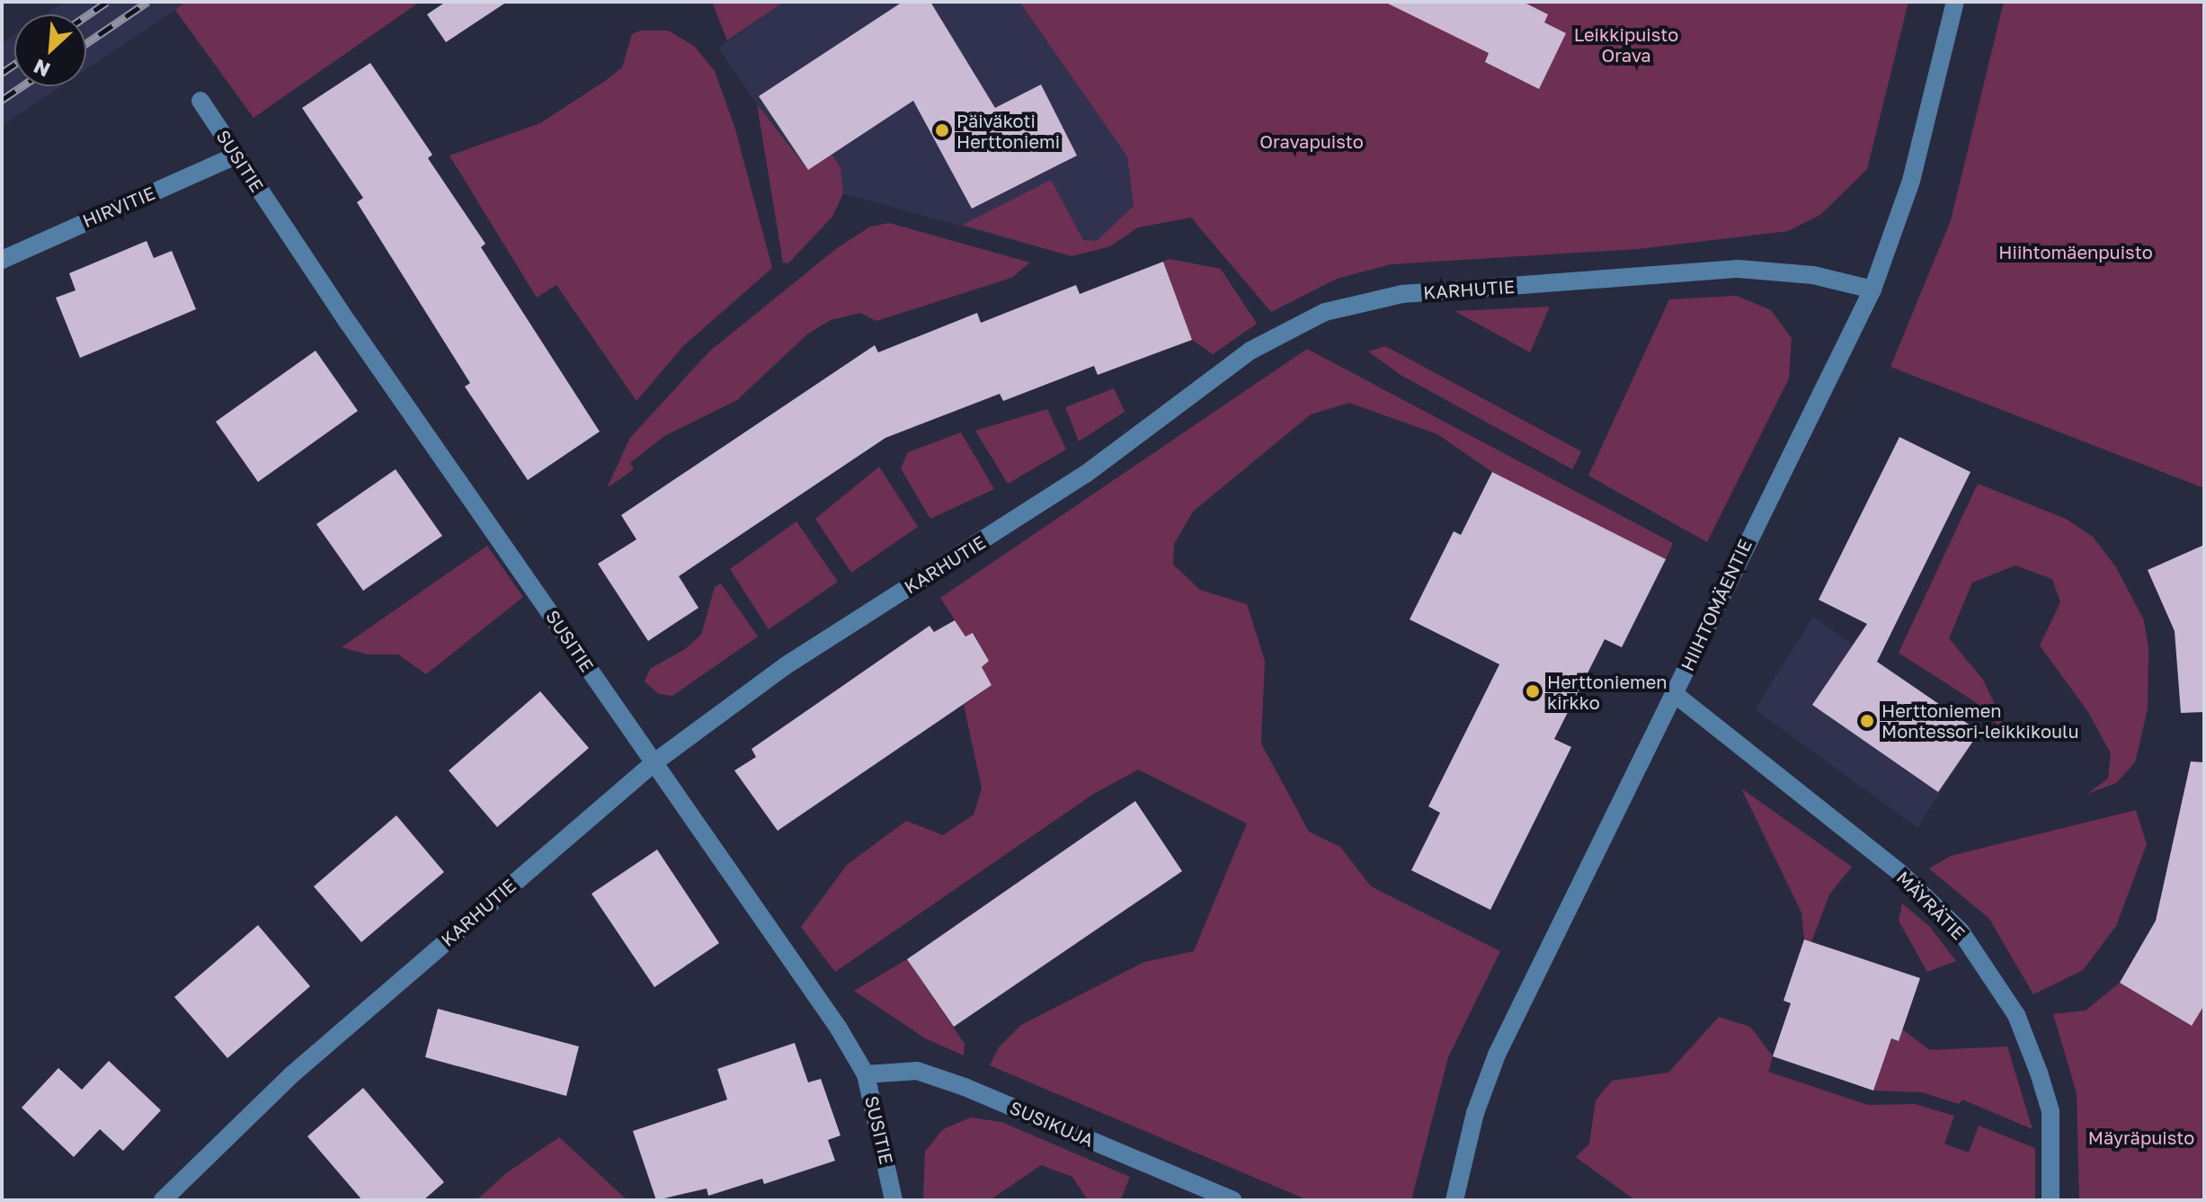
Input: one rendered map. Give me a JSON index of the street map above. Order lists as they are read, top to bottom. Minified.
{"streets":{"street":["SUSITIE","HIRVITIE","KARHUTIE","HIIHTOMÄENTIE","MÄYRÄTIE","SUSIKUJA"]},"crossings":[["SUSITIE","HIRVITIE"],["SUSITIE","KARHUTIE"],["SUSITIE","SUSIKUJA"],["KARHUTIE","HIIHTOMÄENTIE"],["HIIHTOMÄENTIE","MÄYRÄTIE"]],"parks":["Leikkipuisto Orava","Oravapuisto","Hiihtomäenpuisto","Mäyräpuisto"],"places":["Päiväkoti Herttoniemi","Herttoniemen kirkko","Herttoniemen Montessori-leikkikoulu"],"north":"bottom left"}
